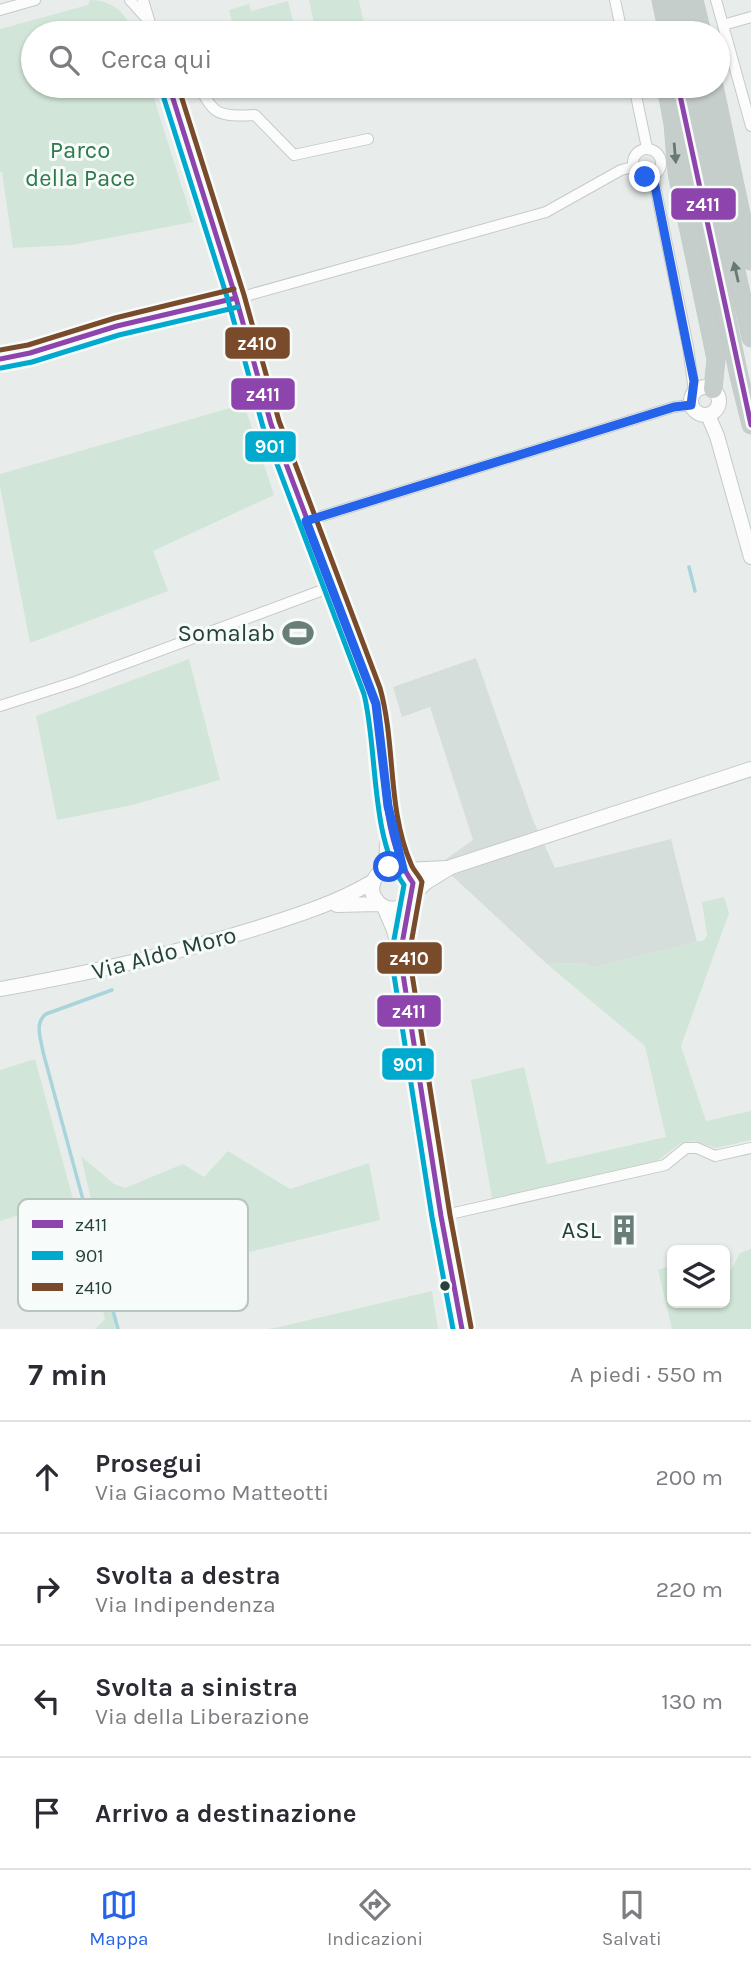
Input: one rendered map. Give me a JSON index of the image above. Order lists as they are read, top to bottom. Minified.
{"streets":{"street":["Via Aldo Moro"]},"parks":["Parco della Pace"],"places":{"sports":["Somalab"],"building":["ASL"]},"lines":["transit line z411","transit line 901","transit line z410"],"legend":["z411","901","z410"],"page":{"search":"Cerca qui","heading":["7 min","A piedi · 550 m"],"list":[["Prosegui","Via Giacomo Matteotti","200 m"],["Svolta a destra","Via Indipendenza","220 m"],["Svolta a sinistra","Via della Liberazione","130 m"],"Arrivo a destinazione"],"nav":["Mappa","Indicazioni","Salvati"]}}
